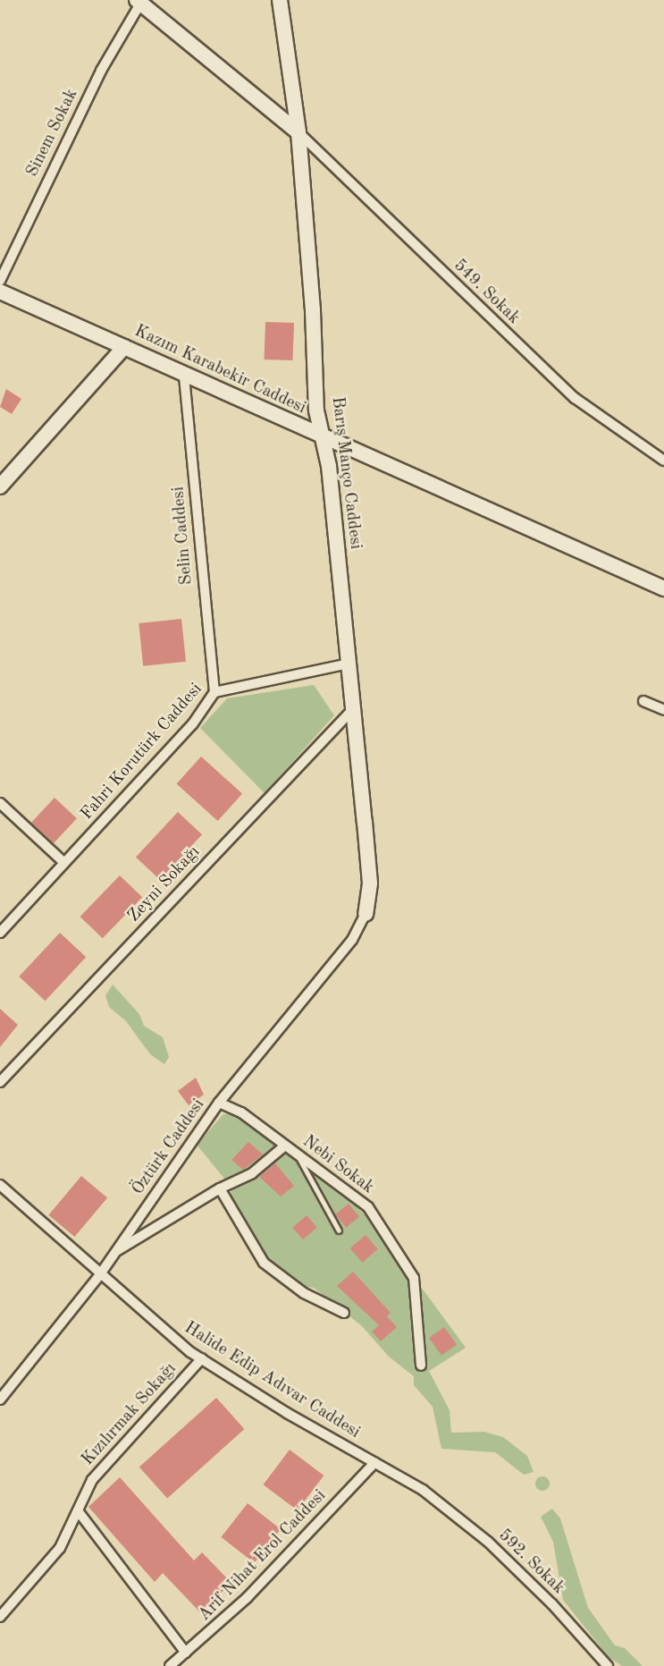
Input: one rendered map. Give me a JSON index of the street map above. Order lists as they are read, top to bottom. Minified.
{"streets":{"street":["Sinem Sokak","549. Sokak","Kazım Karabekir Caddesi","Barış Manço Caddesi","Selin Caddesi","Fahri Korutürk Caddesi","Zeyni Sokağı","Öztürk Caddesi","Nebi Sokak","Halide Edip Adıvar Caddesi","Kızılırmak Sokağı","Arif Nihat Erol Caddesi","592. Sokak"]},"crossings":[["549. Sokak","Barış Manço Caddesi"],["Kazım Karabekir Caddesi","Barış Manço Caddesi"],["Kazım Karabekir Caddesi","Selin Caddesi"],["Barış Manço Caddesi","Fahri Korutürk Caddesi"],["Barış Manço Caddesi","Zeyni Sokağı"],["Barış Manço Caddesi","Öztürk Caddesi"],["Selin Caddesi","Fahri Korutürk Caddesi"],["Öztürk Caddesi","Nebi Sokak"],["Öztürk Caddesi","Halide Edip Adıvar Caddesi"],["Halide Edip Adıvar Caddesi","Kızılırmak Sokağı"],["Halide Edip Adıvar Caddesi","Arif Nihat Erol Caddesi"],["Halide Edip Adıvar Caddesi","592. Sokak"]]}
